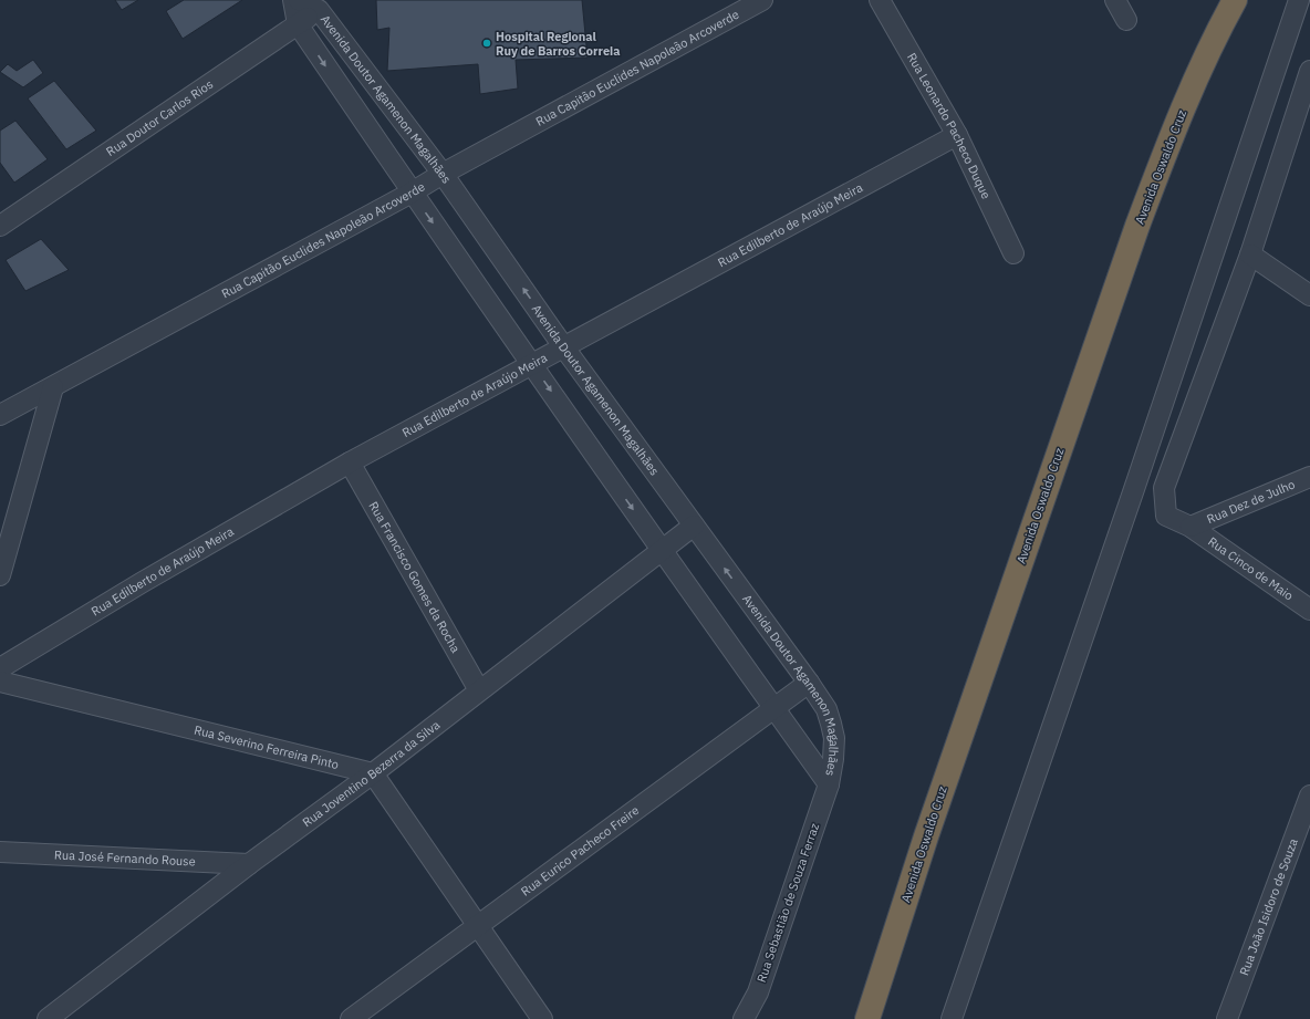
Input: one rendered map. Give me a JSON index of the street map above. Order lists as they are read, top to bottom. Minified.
{"streets":{"highway":["Avenida Oswaldo Cruz"],"street":["Rua Capitão Euclides Napoleão Arcoverde","Avenida Doutor Agamenon Magalhães","Rua Doutor Carlos Rios","Rua Leonardo Pacheco Duque","Rua Edilberto de Araújo Meira","Rua Dez de Julho","Rua Cinco de Maio","Rua Francisco Gomes da Rocha","Rua Severino Ferreira Pinto","Rua Joventino Bezerra da Silva","Rua Eurico Pacheco Freire","Rua José Fernando Rouse","Rua Sebastião de Souza Ferraz","Rua João Isidoro de Souza"]},"crossings":[["Rua Capitão Euclides Napoleão Arcoverde","Avenida Doutor Agamenon Magalhães"],["Avenida Doutor Agamenon Magalhães","Rua Doutor Carlos Rios"],["Avenida Doutor Agamenon Magalhães","Rua Edilberto de Araújo Meira"],["Avenida Doutor Agamenon Magalhães","Rua Joventino Bezerra da Silva"],["Avenida Doutor Agamenon Magalhães","Rua Eurico Pacheco Freire"],["Avenida Doutor Agamenon Magalhães","Rua Sebastião de Souza Ferraz"],["Rua Leonardo Pacheco Duque","Rua Edilberto de Araújo Meira"],["Rua Edilberto de Araújo Meira","Rua Francisco Gomes da Rocha"],["Rua Dez de Julho","Rua Cinco de Maio"],["Rua Francisco Gomes da Rocha","Rua Joventino Bezerra da Silva"],["Rua Severino Ferreira Pinto","Rua Joventino Bezerra da Silva"],["Rua Joventino Bezerra da Silva","Rua José Fernando Rouse"]],"places":["Hospital Regional Ruy de Barros Correia"]}
